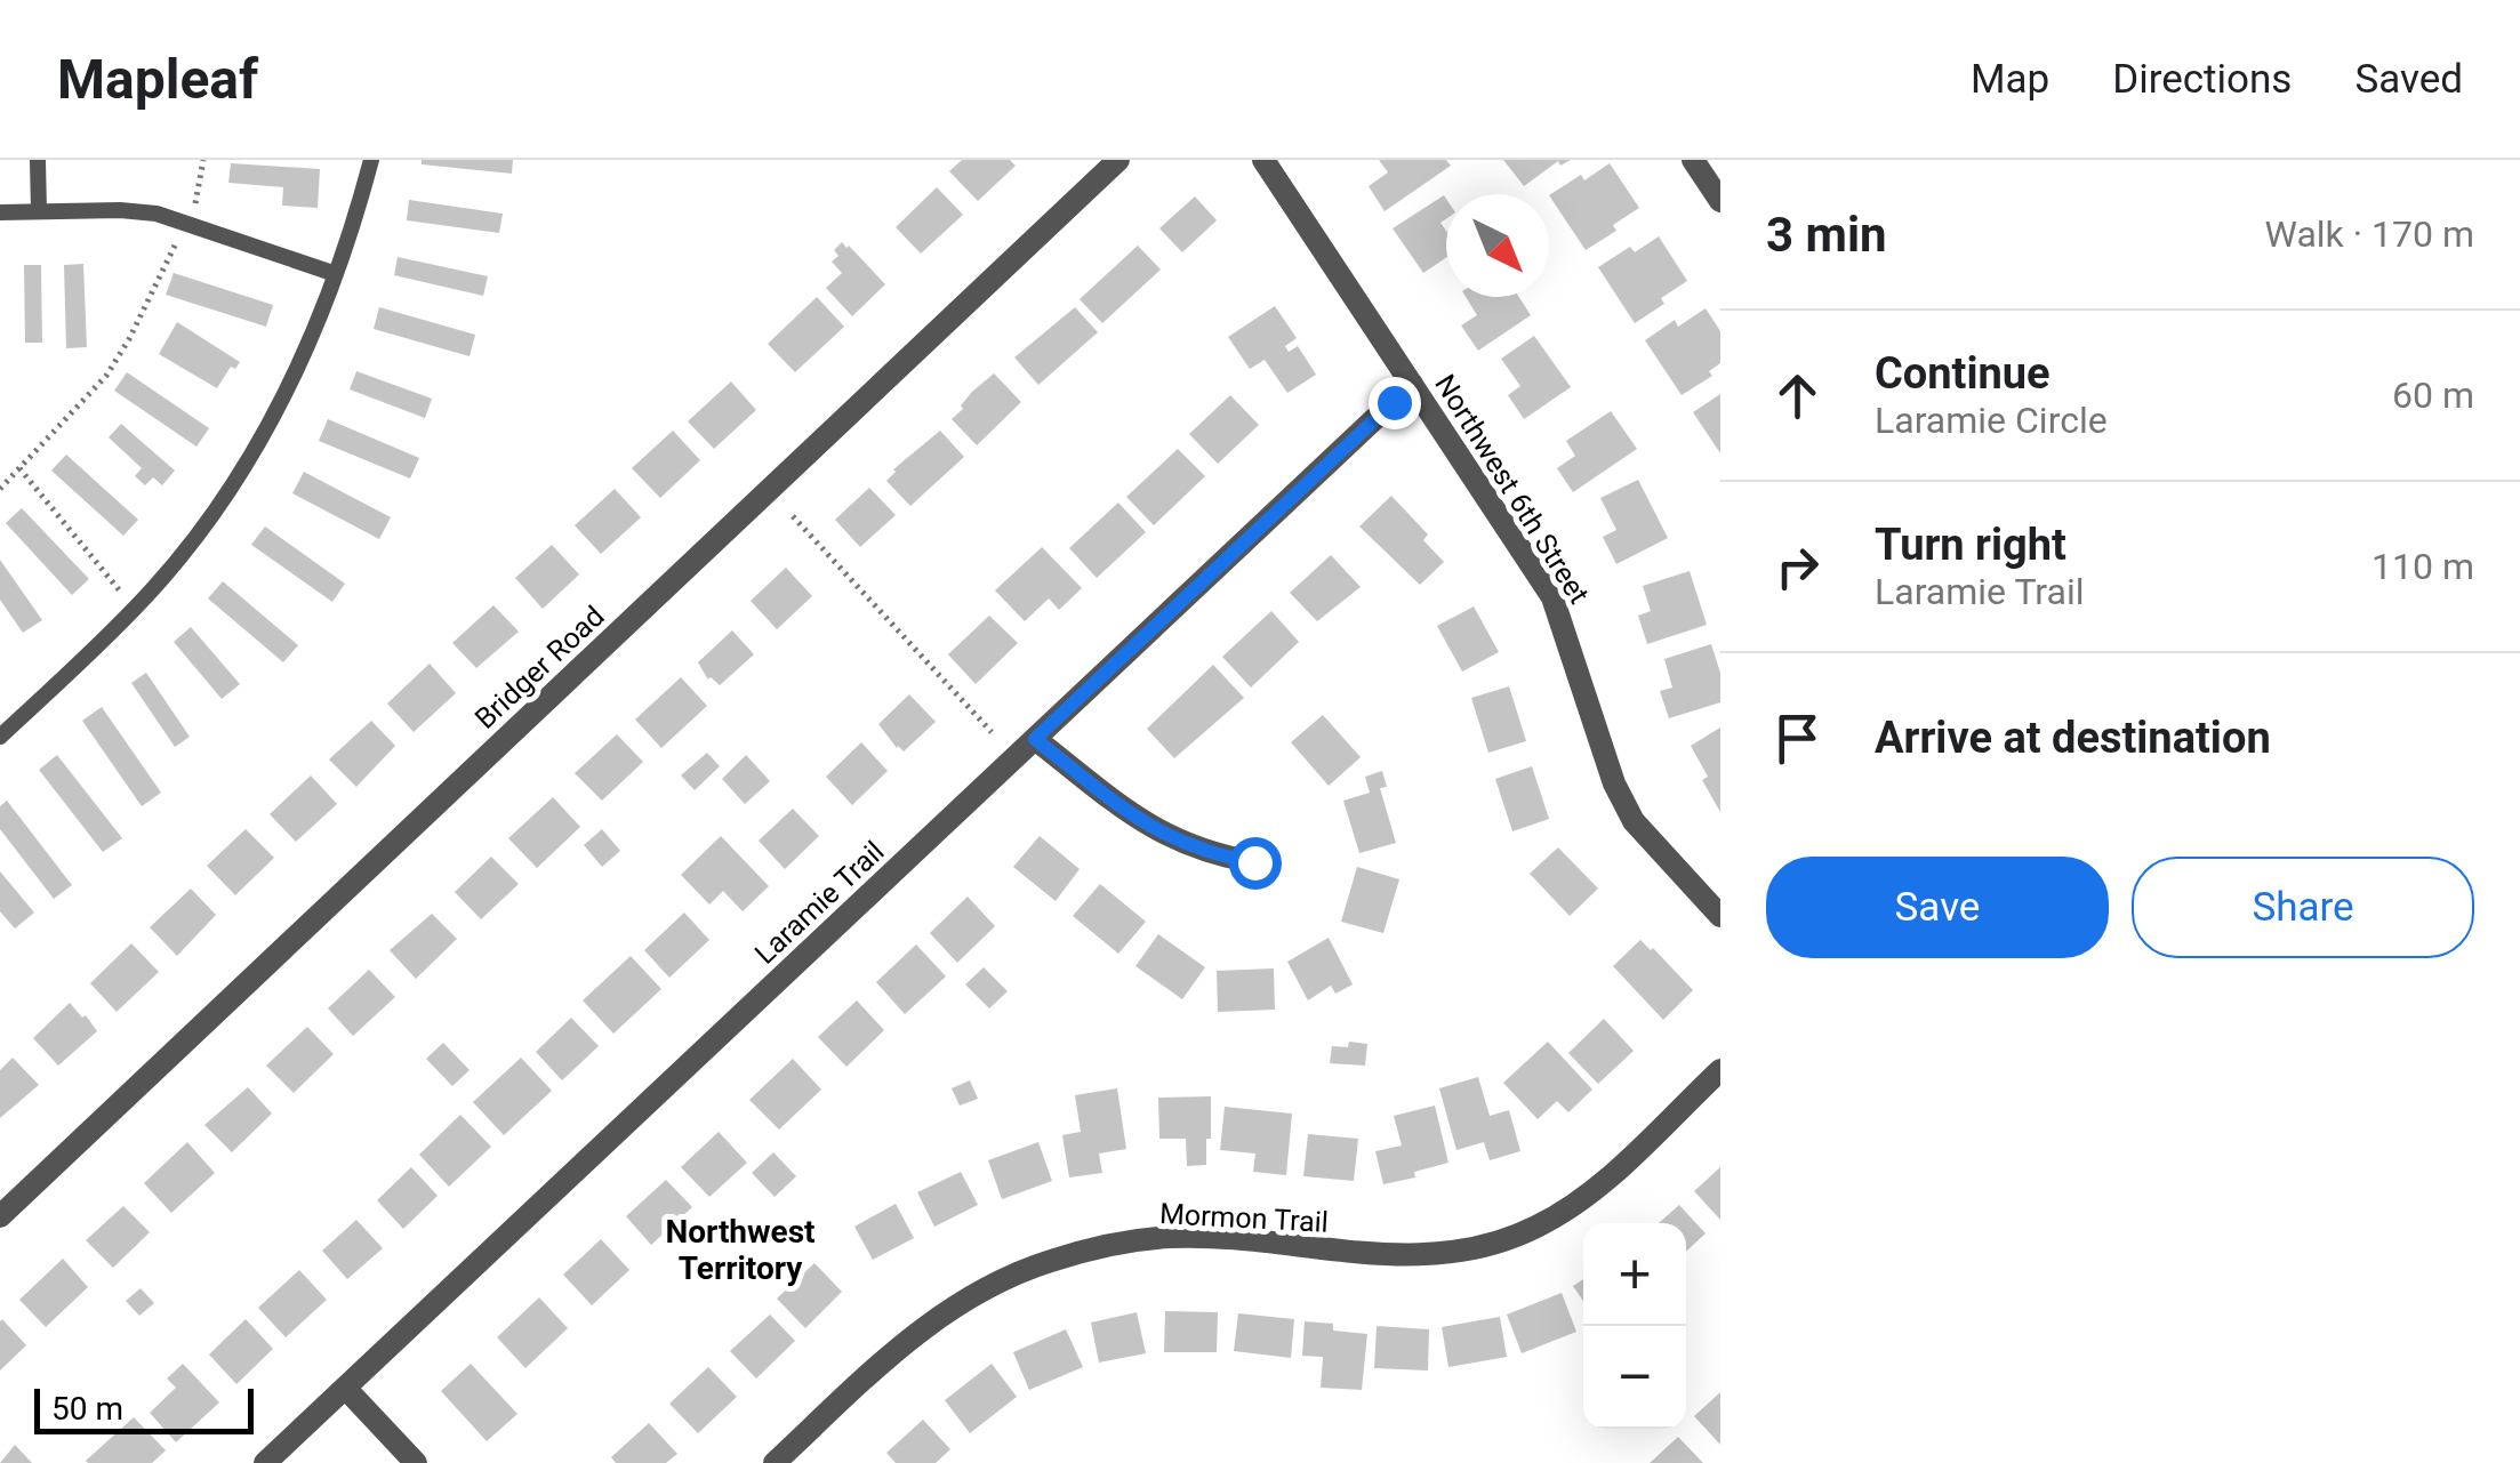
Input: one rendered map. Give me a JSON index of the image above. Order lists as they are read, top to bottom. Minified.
{"streets":{"street":["Northwest 6th Street","Bridger Road","Laramie Trail","Mormon Trail"]},"crossings":[["Northwest 6th Street","Laramie Trail"]],"districts":["Northwest Territory"],"scale_bar":"50 m","north":"bottom right","page":{"header":"Mapleaf","nav":["Map","Directions","Saved"],"heading":["3 min","Walk · 170 m"],"list":[["Continue","Laramie Circle","60 m"],["Turn right","Laramie Trail","110 m"],"Arrive at destination"],"buttons":["Save","Share"],"map_buttons":["+","−"],"scale":"50 m"}}
